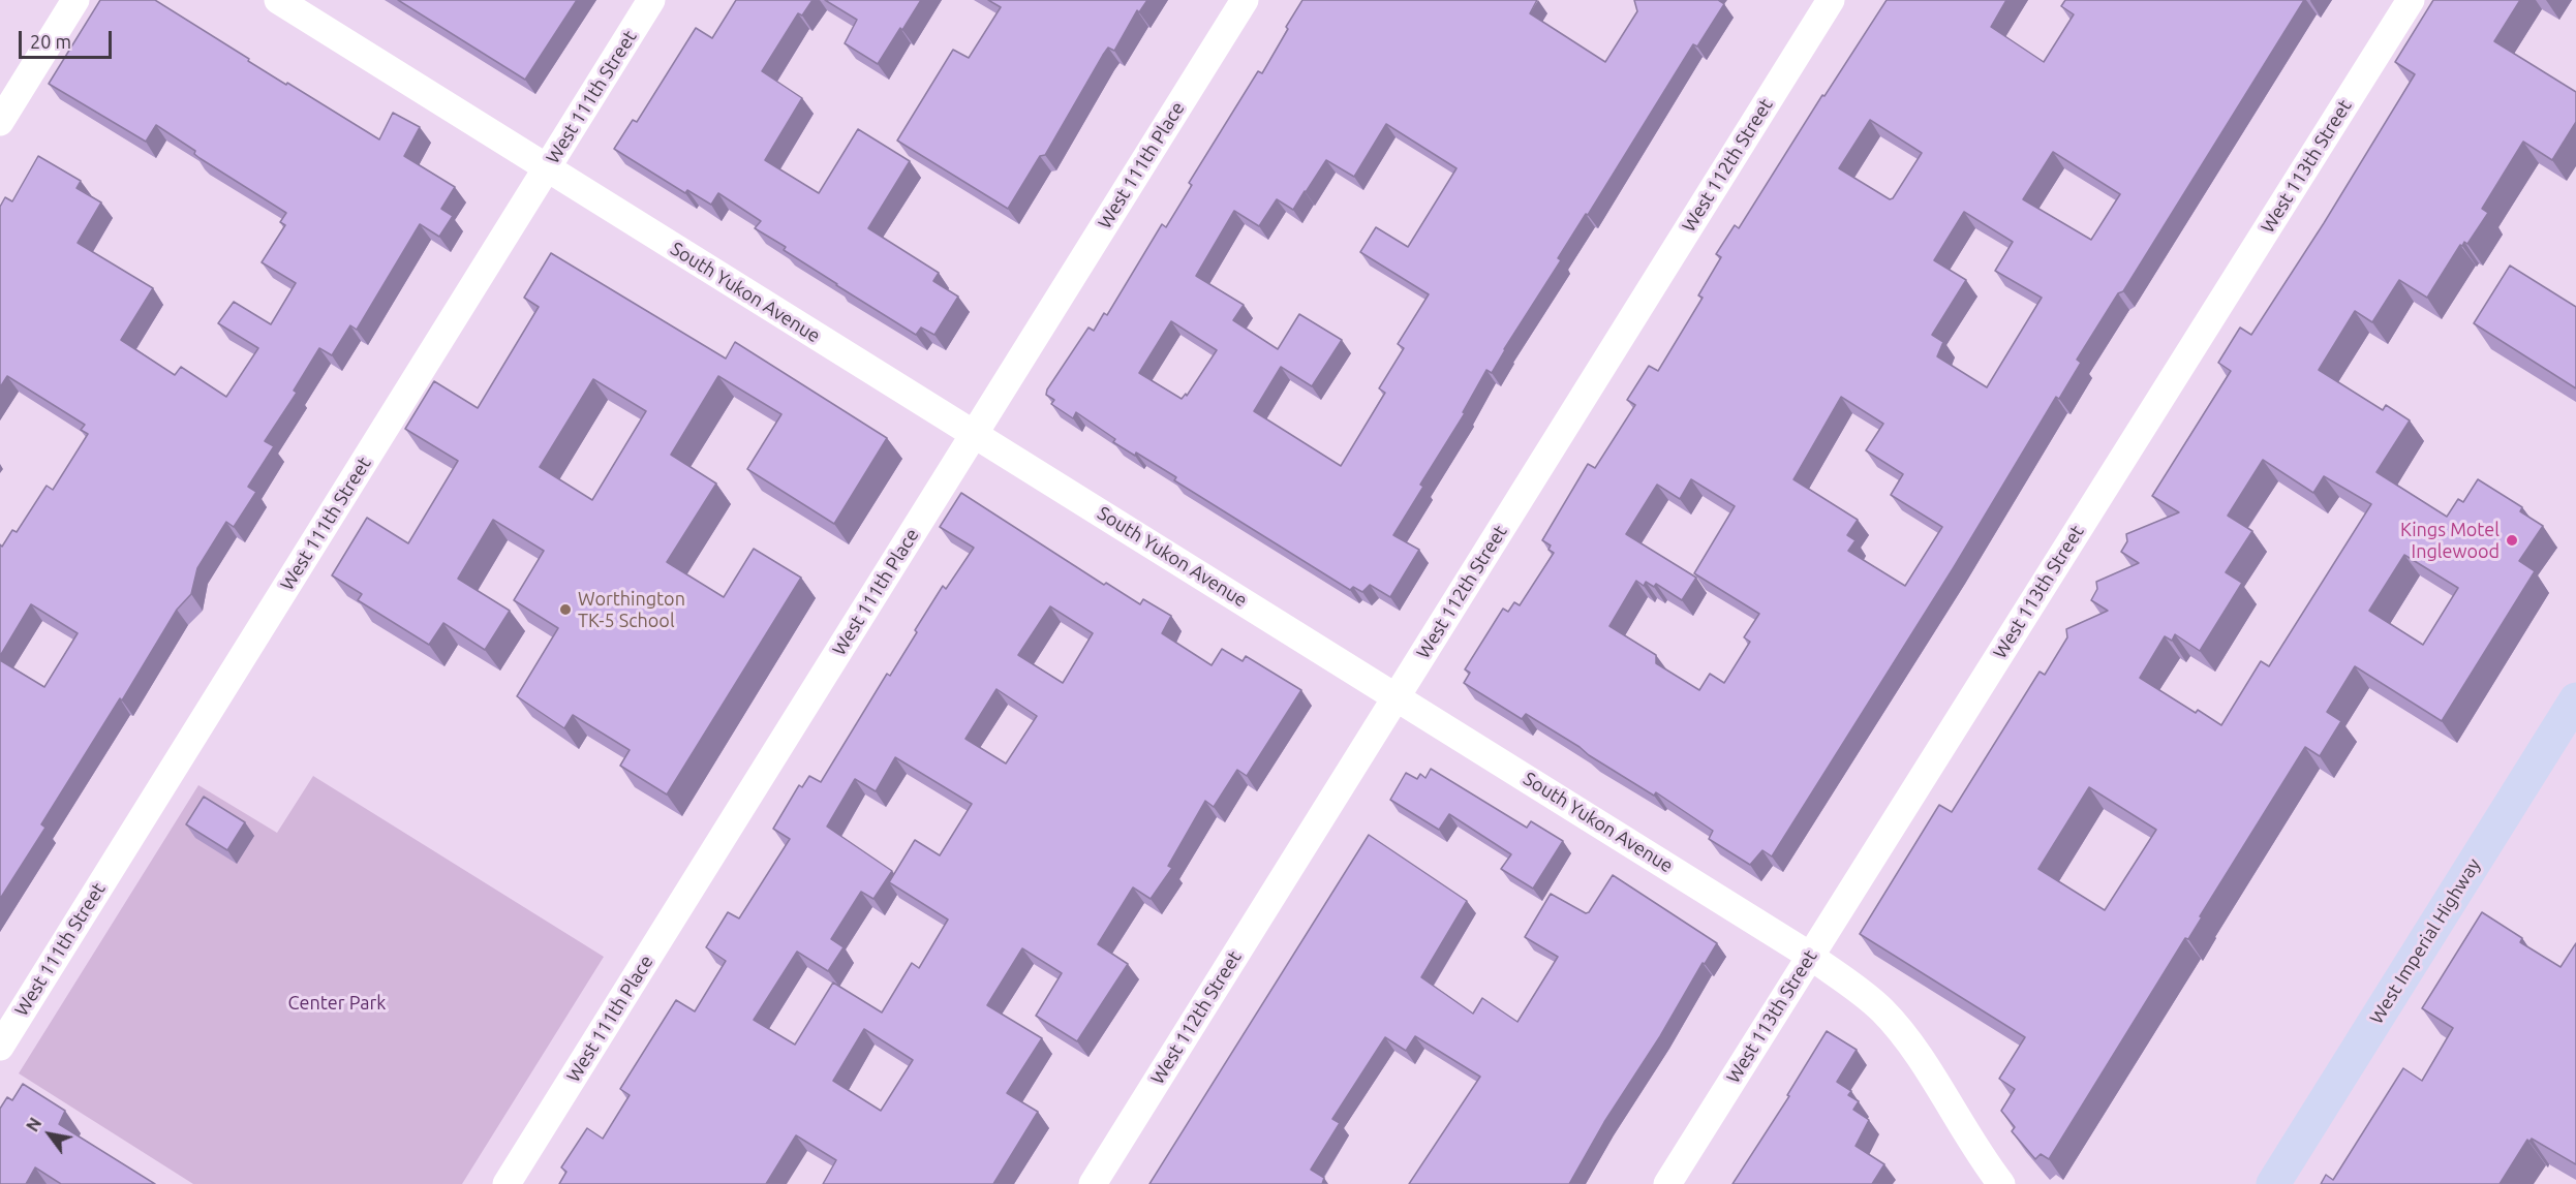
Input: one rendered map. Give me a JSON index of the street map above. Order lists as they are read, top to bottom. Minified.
{"streets":{"main road":["West Imperial Highway"],"street":["West 111th Street","West 111th Place","West 112th Street","West 113th Street","South Yukon Avenue"]},"crossings":[["West 111th Street","South Yukon Avenue"],["West 111th Place","South Yukon Avenue"],["West 112th Street","South Yukon Avenue"],["West 113th Street","South Yukon Avenue"]],"parks":["Center Park"],"places":["Kings Motel Inglewood","Worthington TK-5 School"],"scale_bar":"20 m","north":"top left"}
